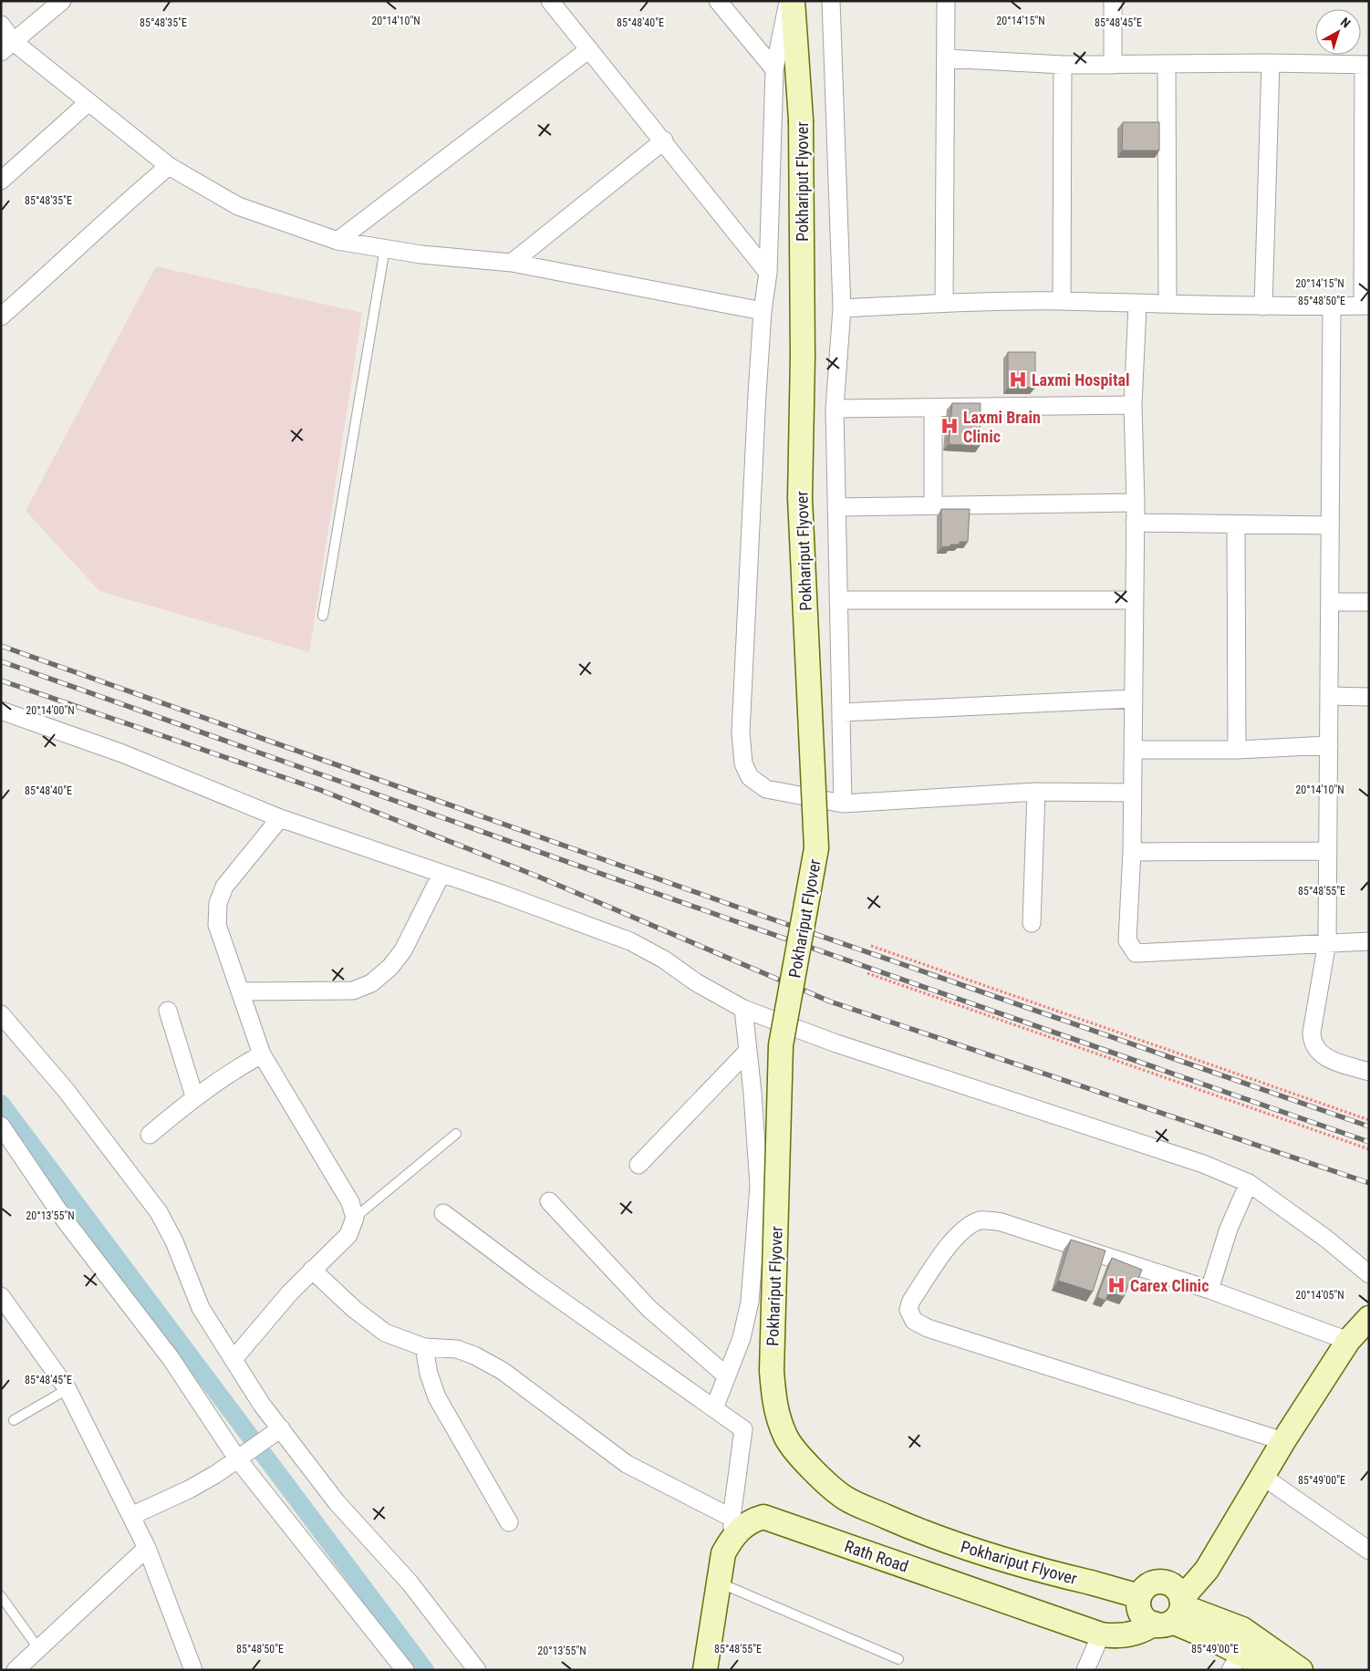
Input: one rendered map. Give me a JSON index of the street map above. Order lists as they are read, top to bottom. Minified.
{"streets":{"main road":["Pokhariput Flyover","Rath Road"]},"crossings":[["Pokhariput Flyover","Rath Road"]],"places":{"hospital":["Laxmi Hospital","Laxmi Brain Clinic","Carex Clinic"]},"north":"top right","coordinates":["20°14'10\"N","20°14'15\"N","85°48'35\"E","85°48'45\"E","85°48'40\"E","85°48'50\"E","20°14'00\"N","85°48'55\"E","20°13'55\"N","20°14'05\"N","85°49'00\"E"]}
